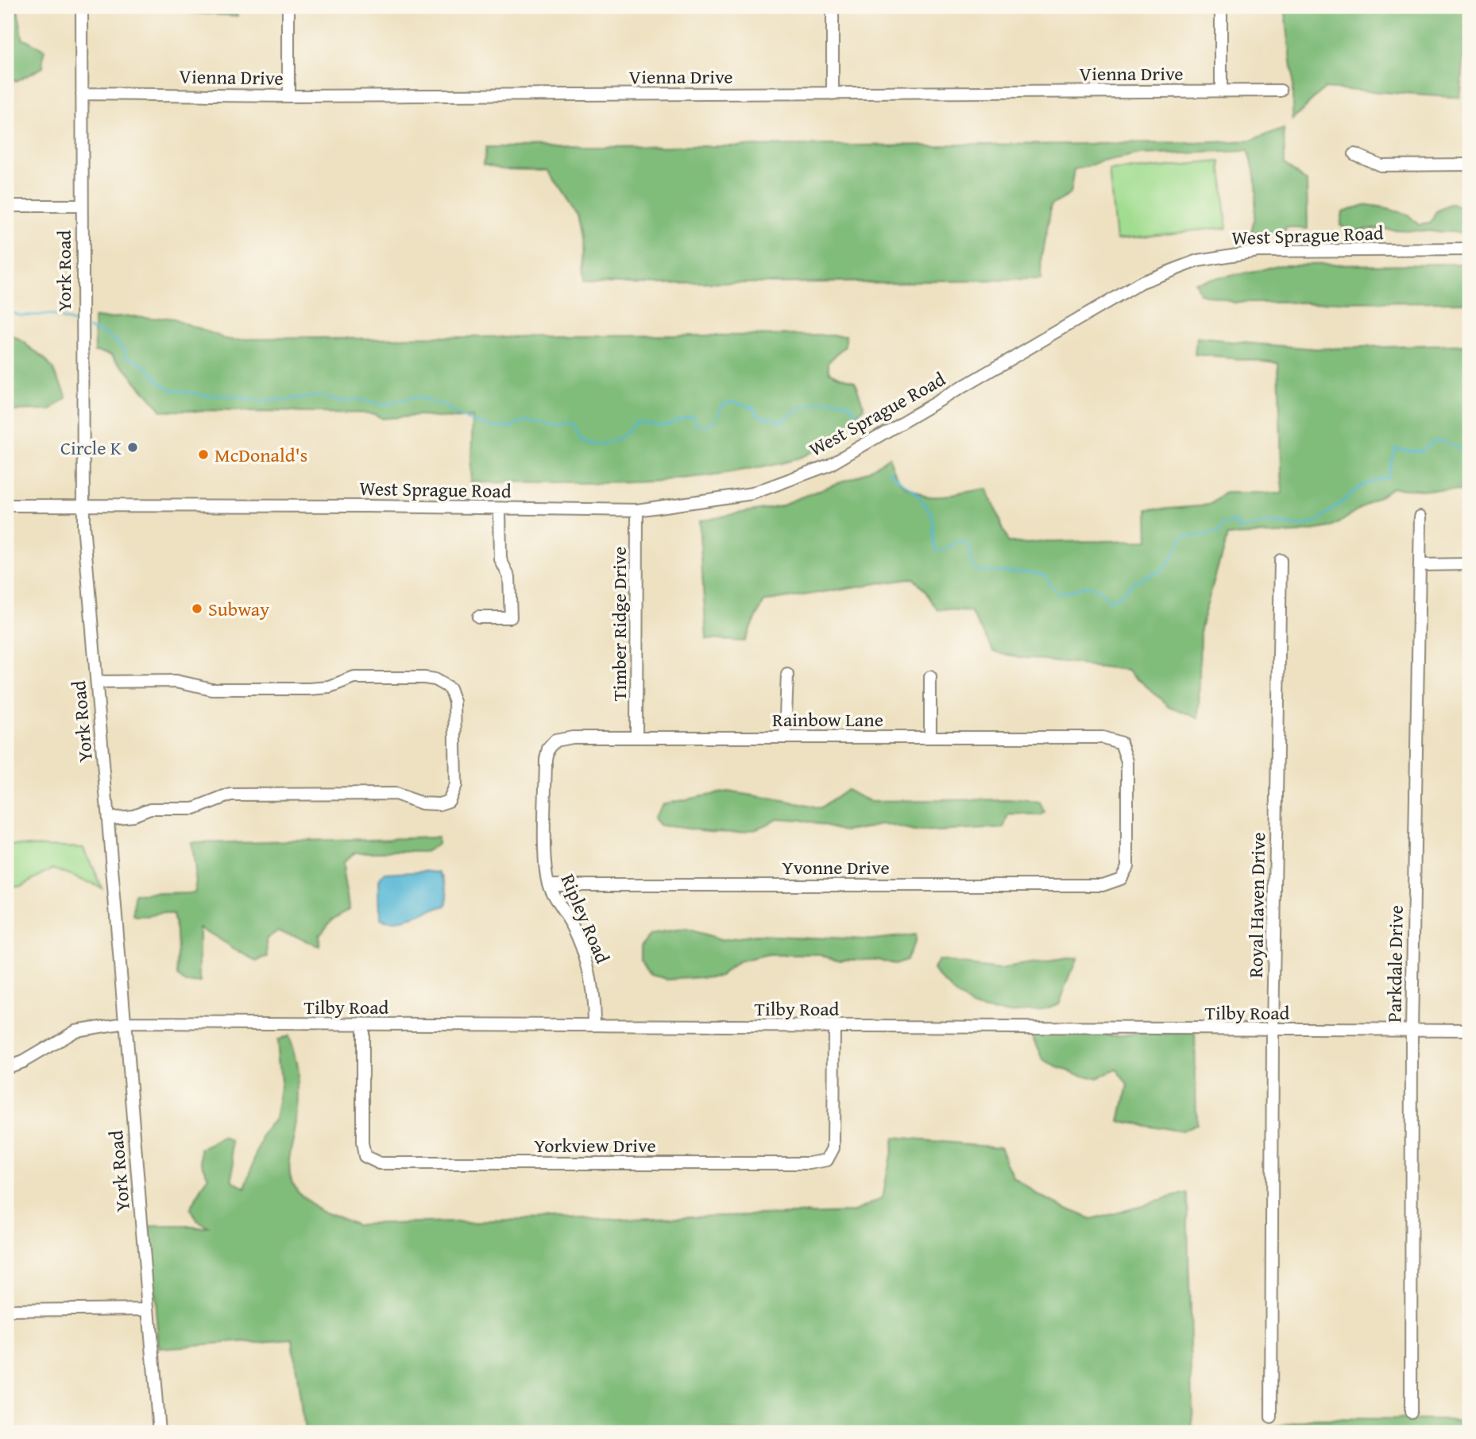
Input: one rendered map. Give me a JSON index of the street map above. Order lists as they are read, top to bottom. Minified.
{"streets":{"street":["Vienna Drive","West Sprague Road","York Road","Timber Ridge Drive","Rainbow Lane","Yvonne Drive","Royal Haven Drive","Ripley Road","Parkdale Drive","Tilby Road","Yorkview Drive"]},"crossings":[["Vienna Drive","York Road"],["West Sprague Road","York Road"],["West Sprague Road","Timber Ridge Drive"],["York Road","Tilby Road"],["Timber Ridge Drive","Rainbow Lane"],["Rainbow Lane","Yvonne Drive"],["Rainbow Lane","Ripley Road"],["Yvonne Drive","Ripley Road"],["Royal Haven Drive","Tilby Road"],["Ripley Road","Tilby Road"],["Parkdale Drive","Tilby Road"],["Tilby Road","Yorkview Drive"]],"places":["Circle K","McDonald's","Subway"]}
